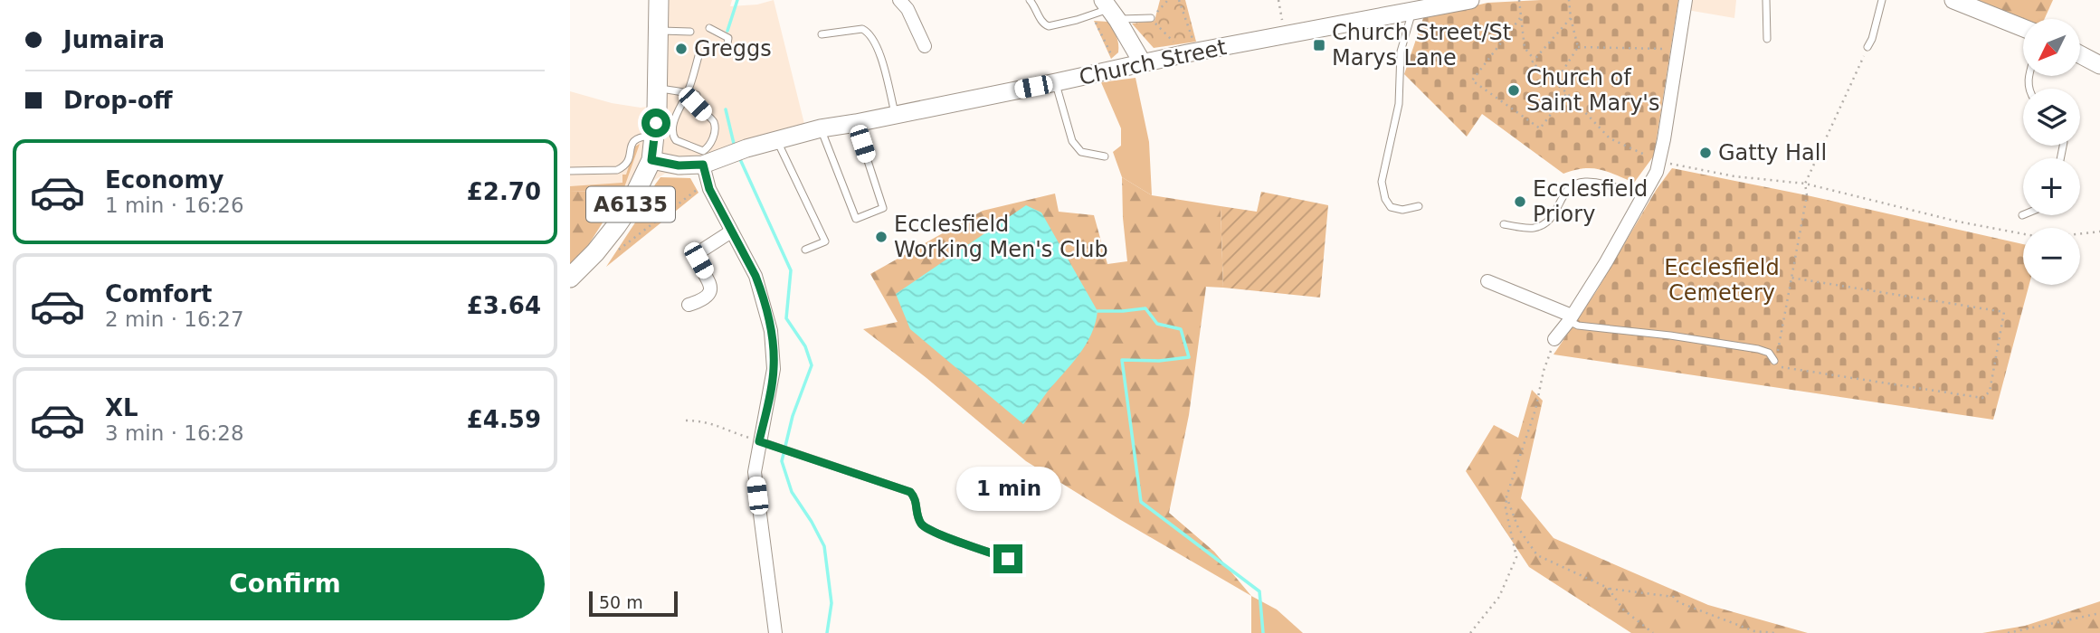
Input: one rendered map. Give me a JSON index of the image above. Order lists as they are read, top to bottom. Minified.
{"streets":{"main road":["Church Street","A6135"]},"crossings":[["Church Street","A6135"]],"parks":["Ecclesfield Cemetery"],"places":{"transit":["Church Street/St Marys Lane"],"other":["Greggs","Church of Saint Mary's","Gatty Hall","Ecclesfield Priory","Ecclesfield Working Men's Club"]},"scale_bar":"50 m","north":"bottom left","page":{"banner":["Jumaira","Drop-off"],"map_buttons":["+","−"],"list":[{"name":"Economy","note":"1 min · 16:26","value":"£2.70"},{"name":"Comfort","note":"2 min · 16:27","value":"£3.64"},{"name":"XL","note":"3 min · 16:28","value":"£4.59"}],"bubble":"1 min","buttons":"Confirm","scale":"50 m"}}
